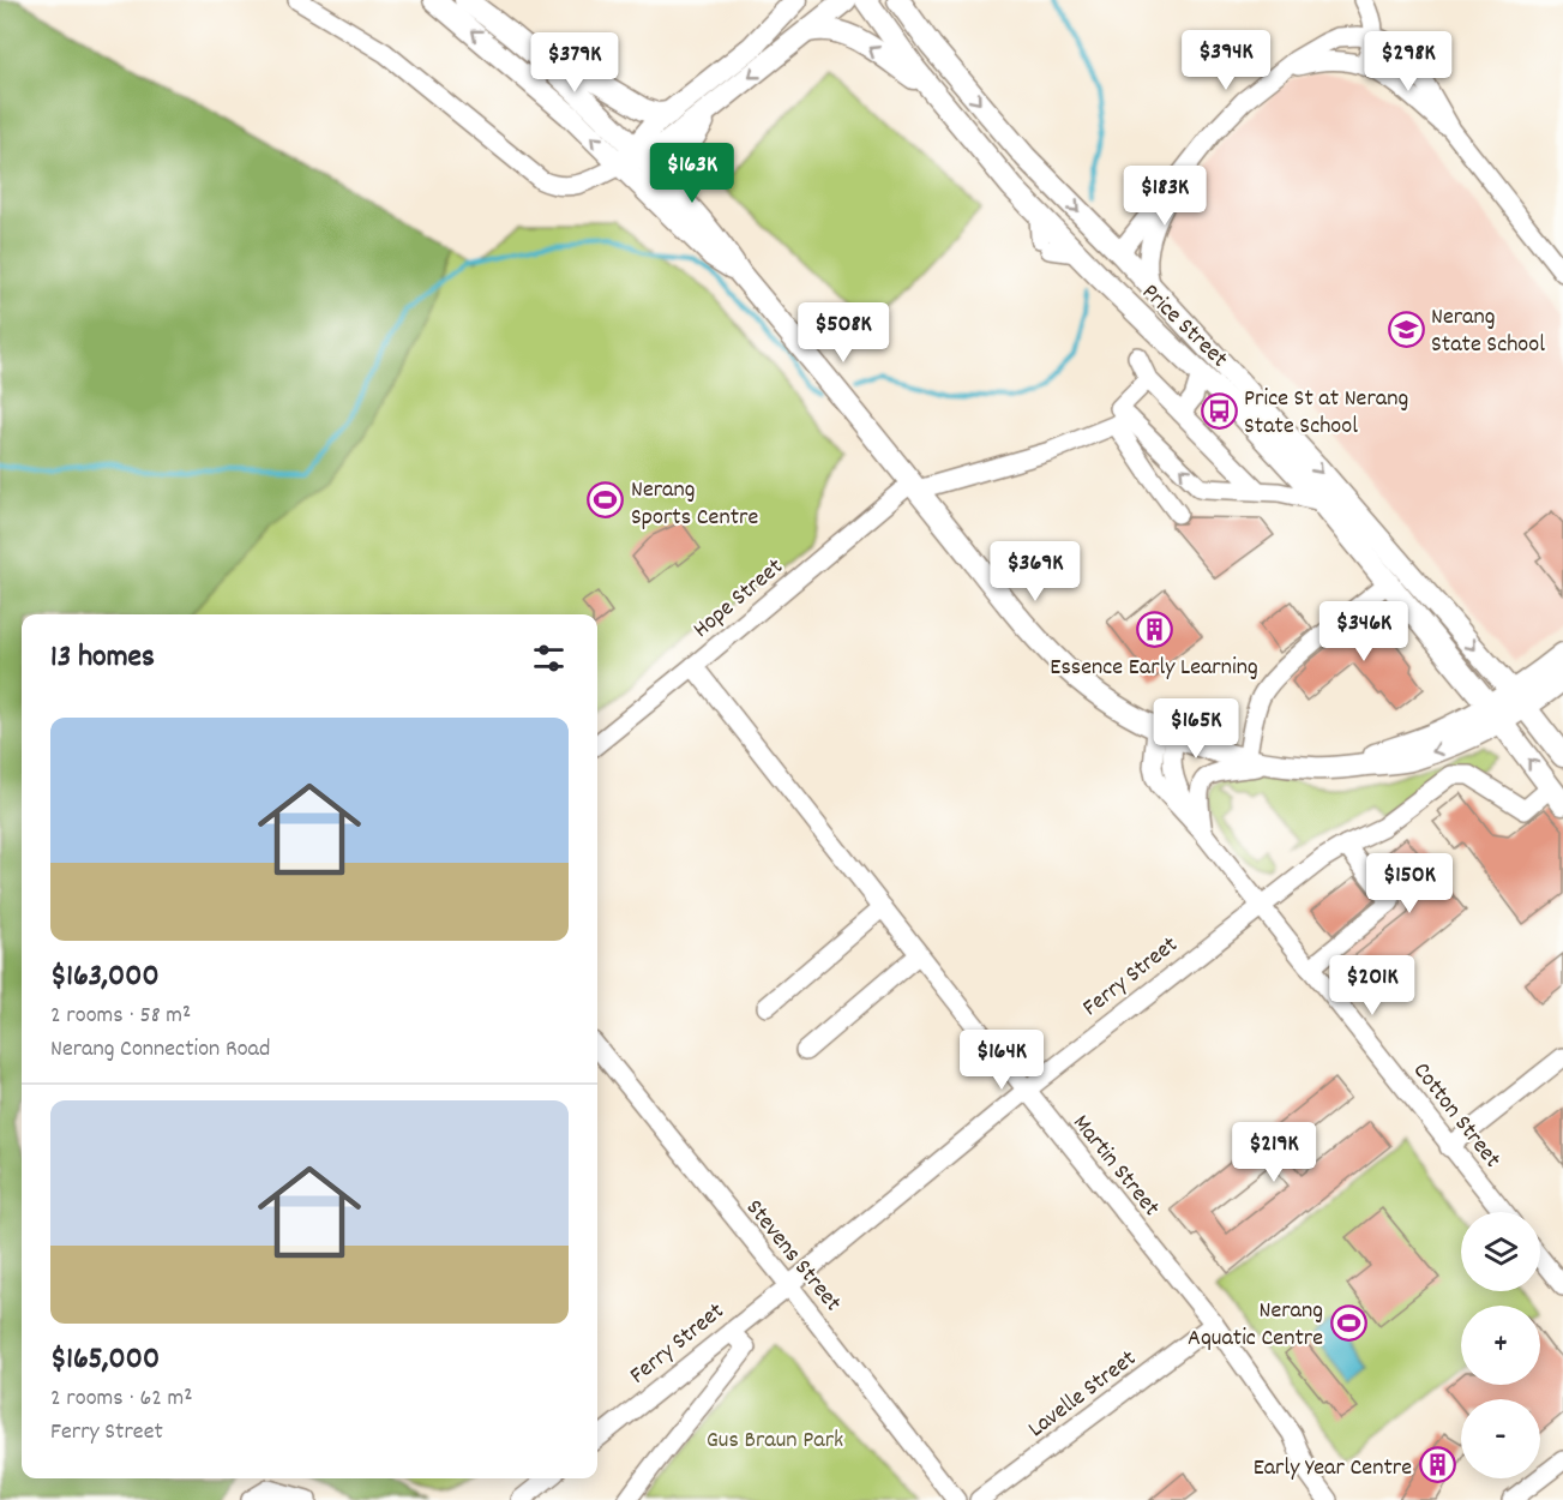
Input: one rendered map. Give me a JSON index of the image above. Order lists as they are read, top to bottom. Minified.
{"streets":{"main road":["Price Street"],"street":["Hope Street","Ferry Street","Cotton Street","Martin Street","Stevens Street","Lavelle Street"]},"crossings":[["Price Street","Ferry Street"],["Hope Street","Martin Street"],["Ferry Street","Cotton Street"],["Ferry Street","Martin Street"],["Ferry Street","Stevens Street"],["Martin Street","Lavelle Street"]],"parks":["Gus Braun Park"],"places":{"school or university":["Nerang State School"],"bus stop":["Price St at Nerang State School"],"sports":["Nerang Sports Centre","Nerang Aquatic Centre"],"building":["Essence Early Learning","Early Year Centre"]},"page":{"price":["$394K","$298K","$379K","$163K","$183K","$508K","$369K","$346K","$165K","$150K","$201K","$164K","$219K"],"heading":"13 homes","list":[{"name":"$163,000","note":"2 rooms · 58 m² · Nerang Connection Road"},{"name":"$165,000","note":"2 rooms · 62 m² · Ferry Street"}],"map_buttons":["+","−"]}}
